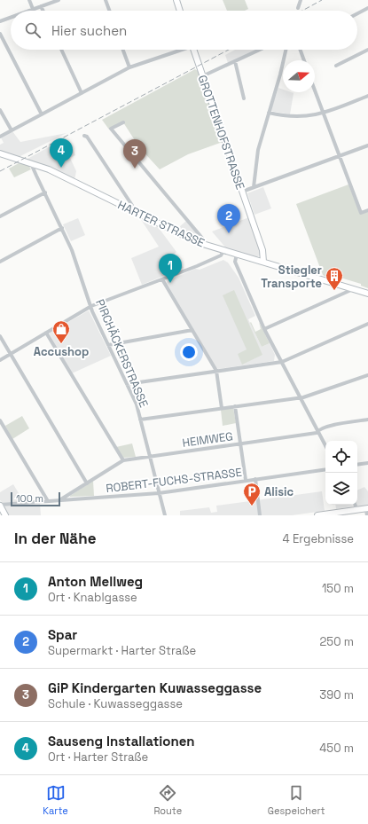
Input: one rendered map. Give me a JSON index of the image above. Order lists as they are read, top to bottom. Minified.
{"streets":{"main road":["GROTTENHOFSTRASSE","HARTER STRASSE"],"street":["PIRCHÄCKERSTRASSE","HEIMWEG","ROBERT-FUCHS-STRASSE"]},"crossings":[["GROTTENHOFSTRASSE","HARTER STRASSE"],["HARTER STRASSE","PIRCHÄCKERSTRASSE"],["PIRCHÄCKERSTRASSE","HEIMWEG"],["PIRCHÄCKERSTRASSE","ROBERT-FUCHS-STRASSE"],["HEIMWEG","ROBERT-FUCHS-STRASSE"]],"places":{"building":["Stiegler Transporte"],"shop":["Accushop"],"parking":["Alisic"]},"scale_bar":"100 m","north":"right","page":{"search":"Hier suchen","pins":["4","3","2","1"],"scale":"100 m","heading":["In der Nähe","4 Ergebnisse"],"list":[{"mark":"1","name":"Anton Mellweg","note":"Ort · Knablgasse","value":"150 m"},{"mark":"2","name":"Spar","note":"Supermarkt · Harter Straße","value":"250 m"},{"mark":"3","name":"GiP Kindergarten Kuwasseggasse","note":"Schule · Kuwasseggasse","value":"390 m"},{"mark":"4","name":"Sauseng Installationen","note":"Ort · Harter Straße","value":"450 m"}],"nav":["Karte","Route","Gespeichert"]}}
